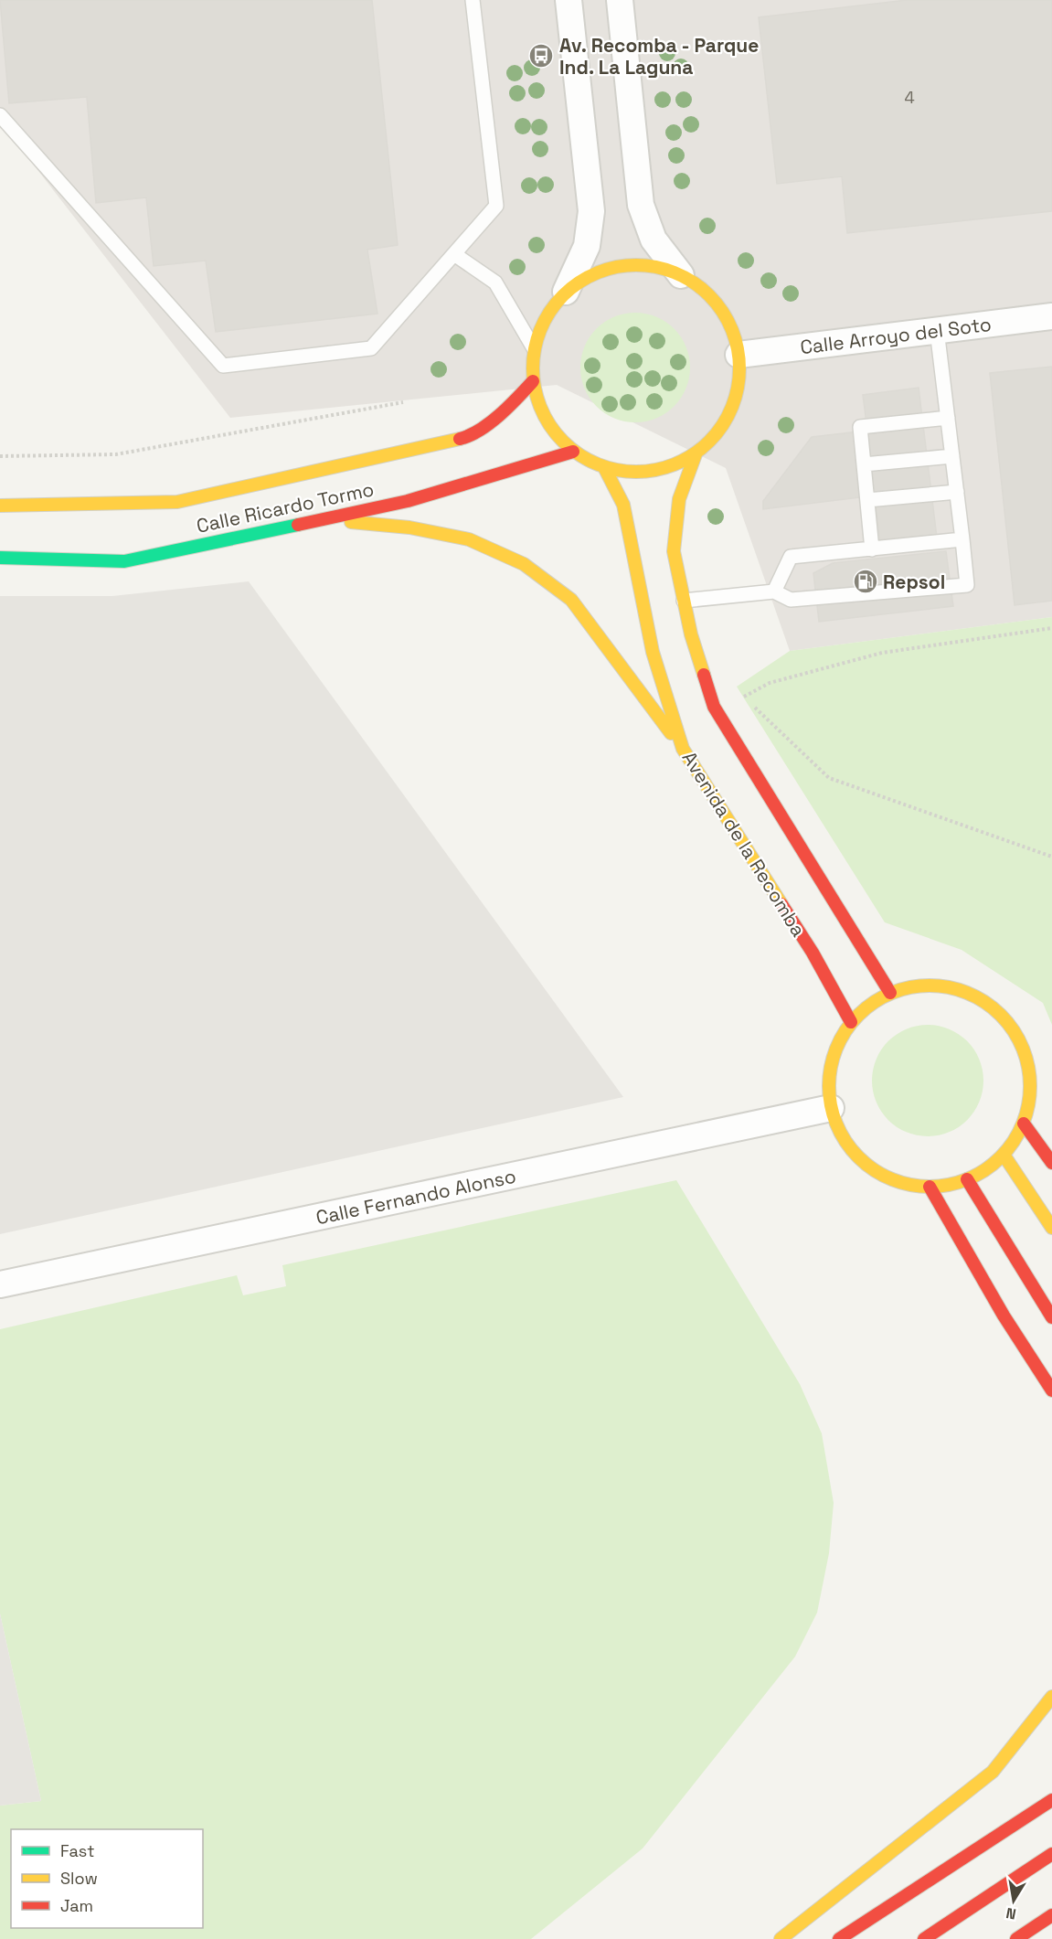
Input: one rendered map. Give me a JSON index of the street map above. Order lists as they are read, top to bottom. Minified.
{"streets":{"main road":["Calle Ricardo Tormo","Avenida de la Recomba"],"street":["Calle Arroyo del Soto","Calle Fernando Alonso"]},"places":{"bus stop":["Av. Recomba - Parque Ind. La Laguna"],"fuel station":["Repsol"]},"house_numbers":["4"],"legend":["Fast","Slow","Jam"],"north":"bottom"}
